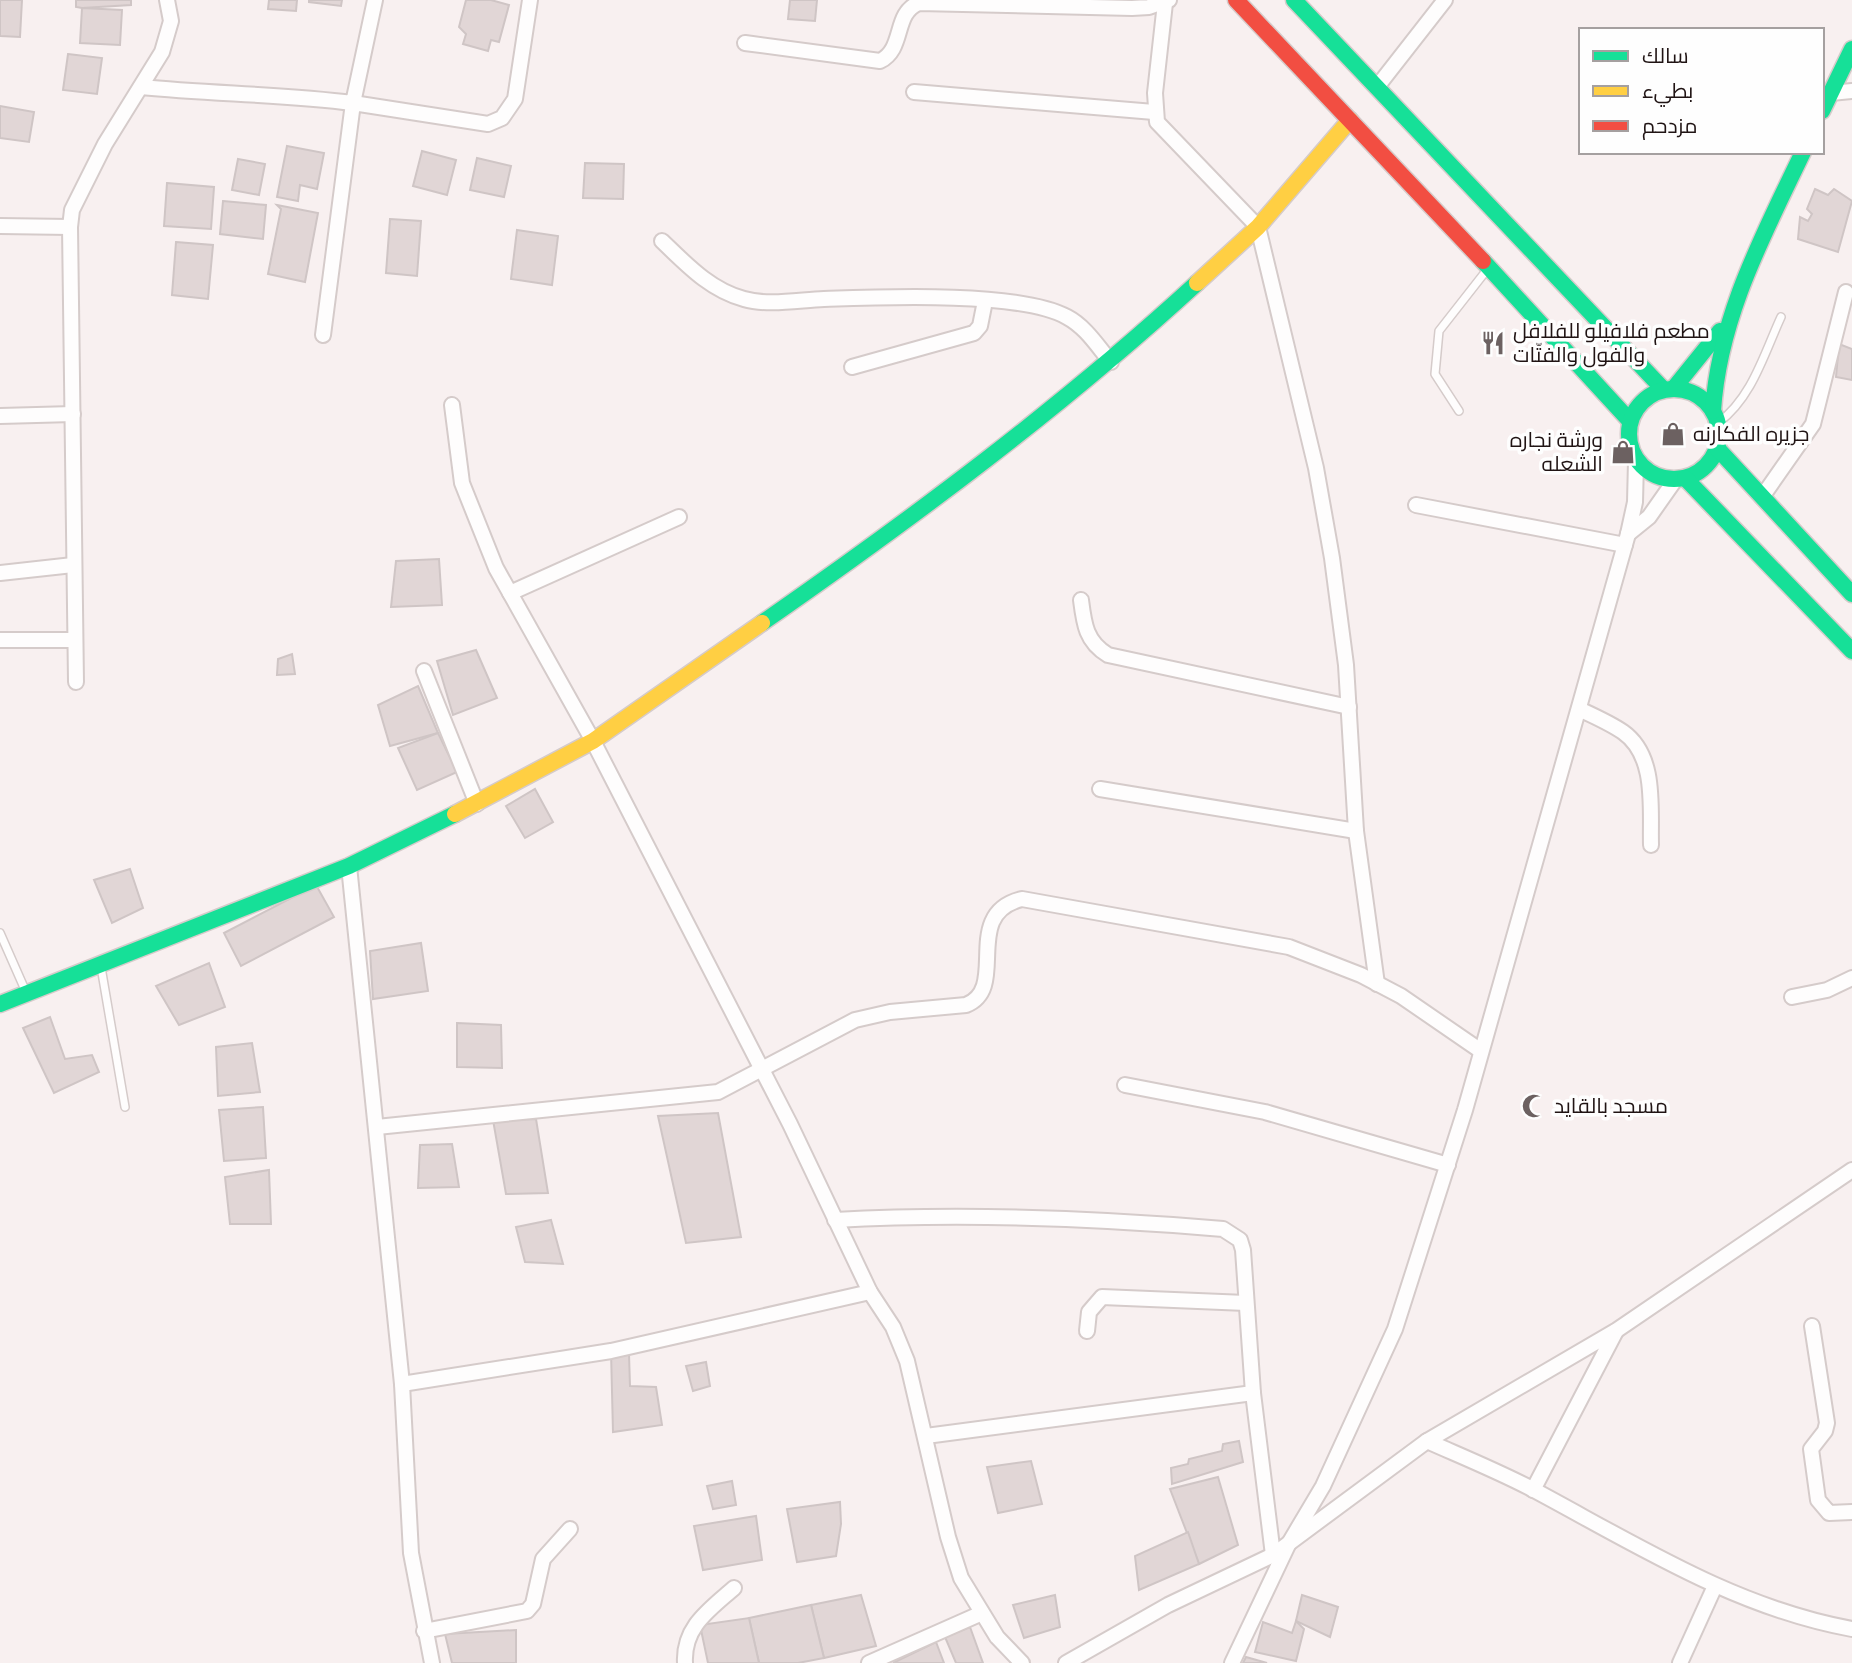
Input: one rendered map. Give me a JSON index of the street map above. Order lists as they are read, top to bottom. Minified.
{"places":{"restaurant":["مطعم فلافيلو للفلافل والفول والفتّات"],"shop":["جزيره الفكارنه","ورشة نجاره الشعله"],"mosque":["مسجد بالقايد"]},"legend":["سالك","بطيء","مزدحم"]}
